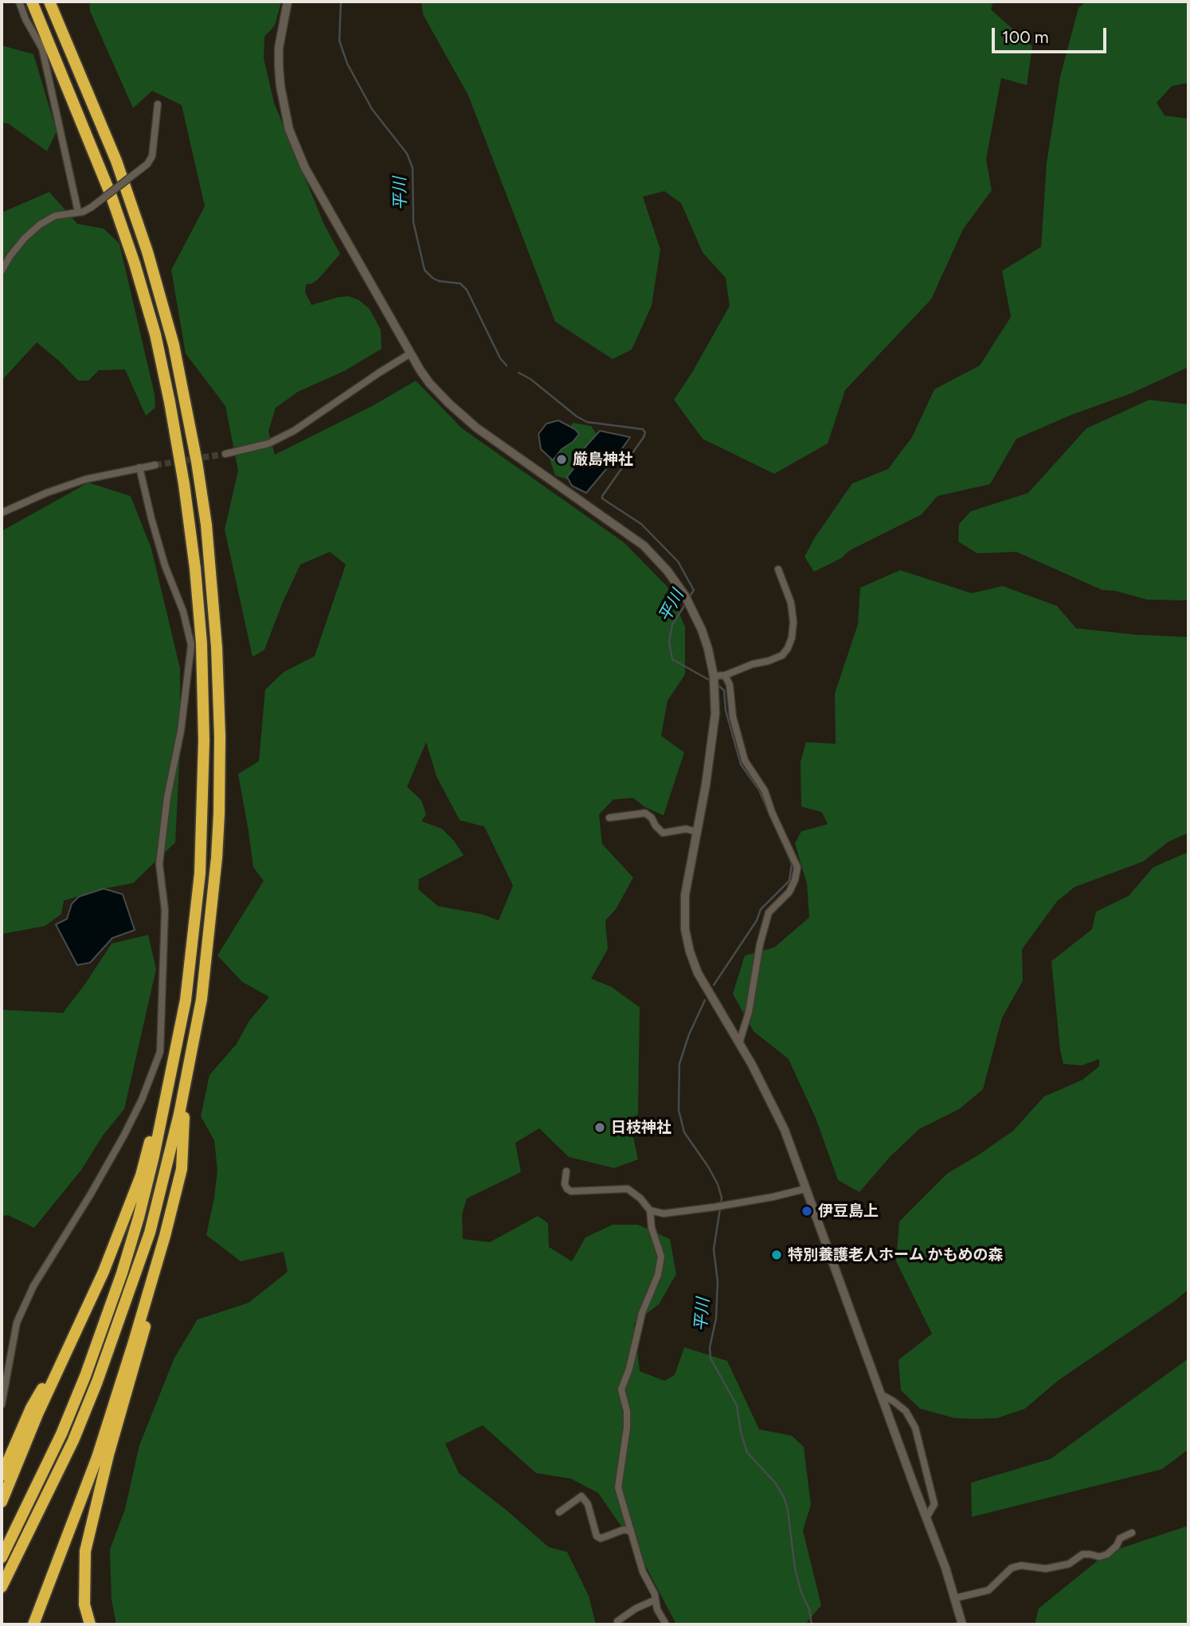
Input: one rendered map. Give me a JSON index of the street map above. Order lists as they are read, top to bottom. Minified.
{"water":["平川"],"places":["厳島神社","日枝神社","伊豆島上","特別養護老人ホーム かもめの森"],"scale_bar":"100 m"}
